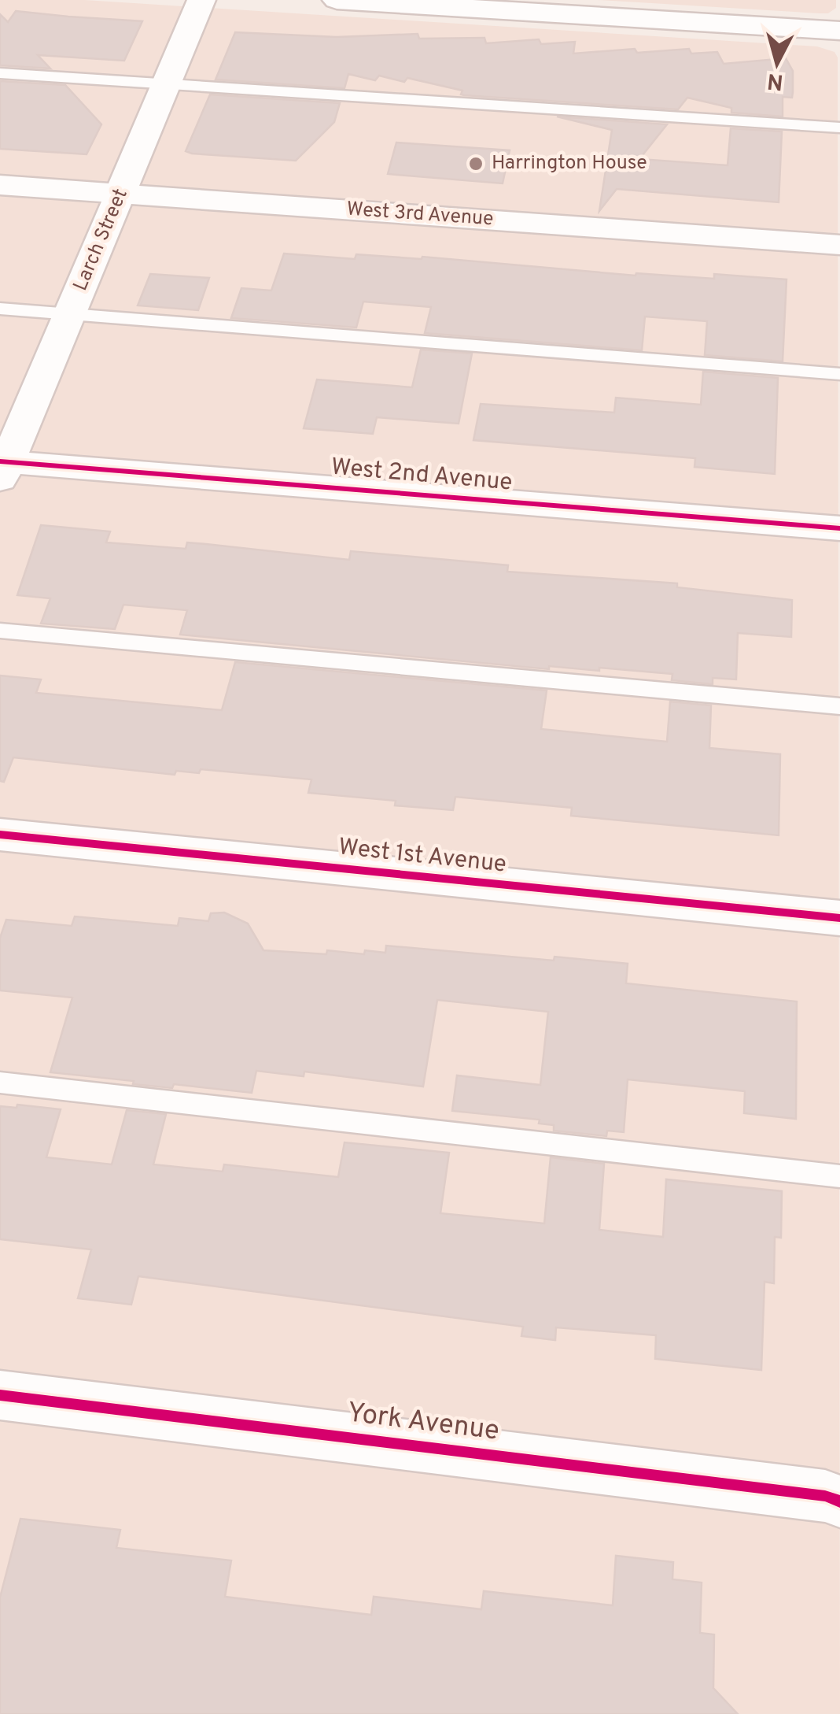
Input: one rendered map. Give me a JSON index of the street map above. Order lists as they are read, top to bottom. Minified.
{"streets":{"street":["West 3rd Avenue","Larch Street","West 2nd Avenue","West 1st Avenue","York Avenue"]},"crossings":[["West 3rd Avenue","Larch Street"],["Larch Street","West 2nd Avenue"]],"places":["Harrington House"],"north":"bottom"}
